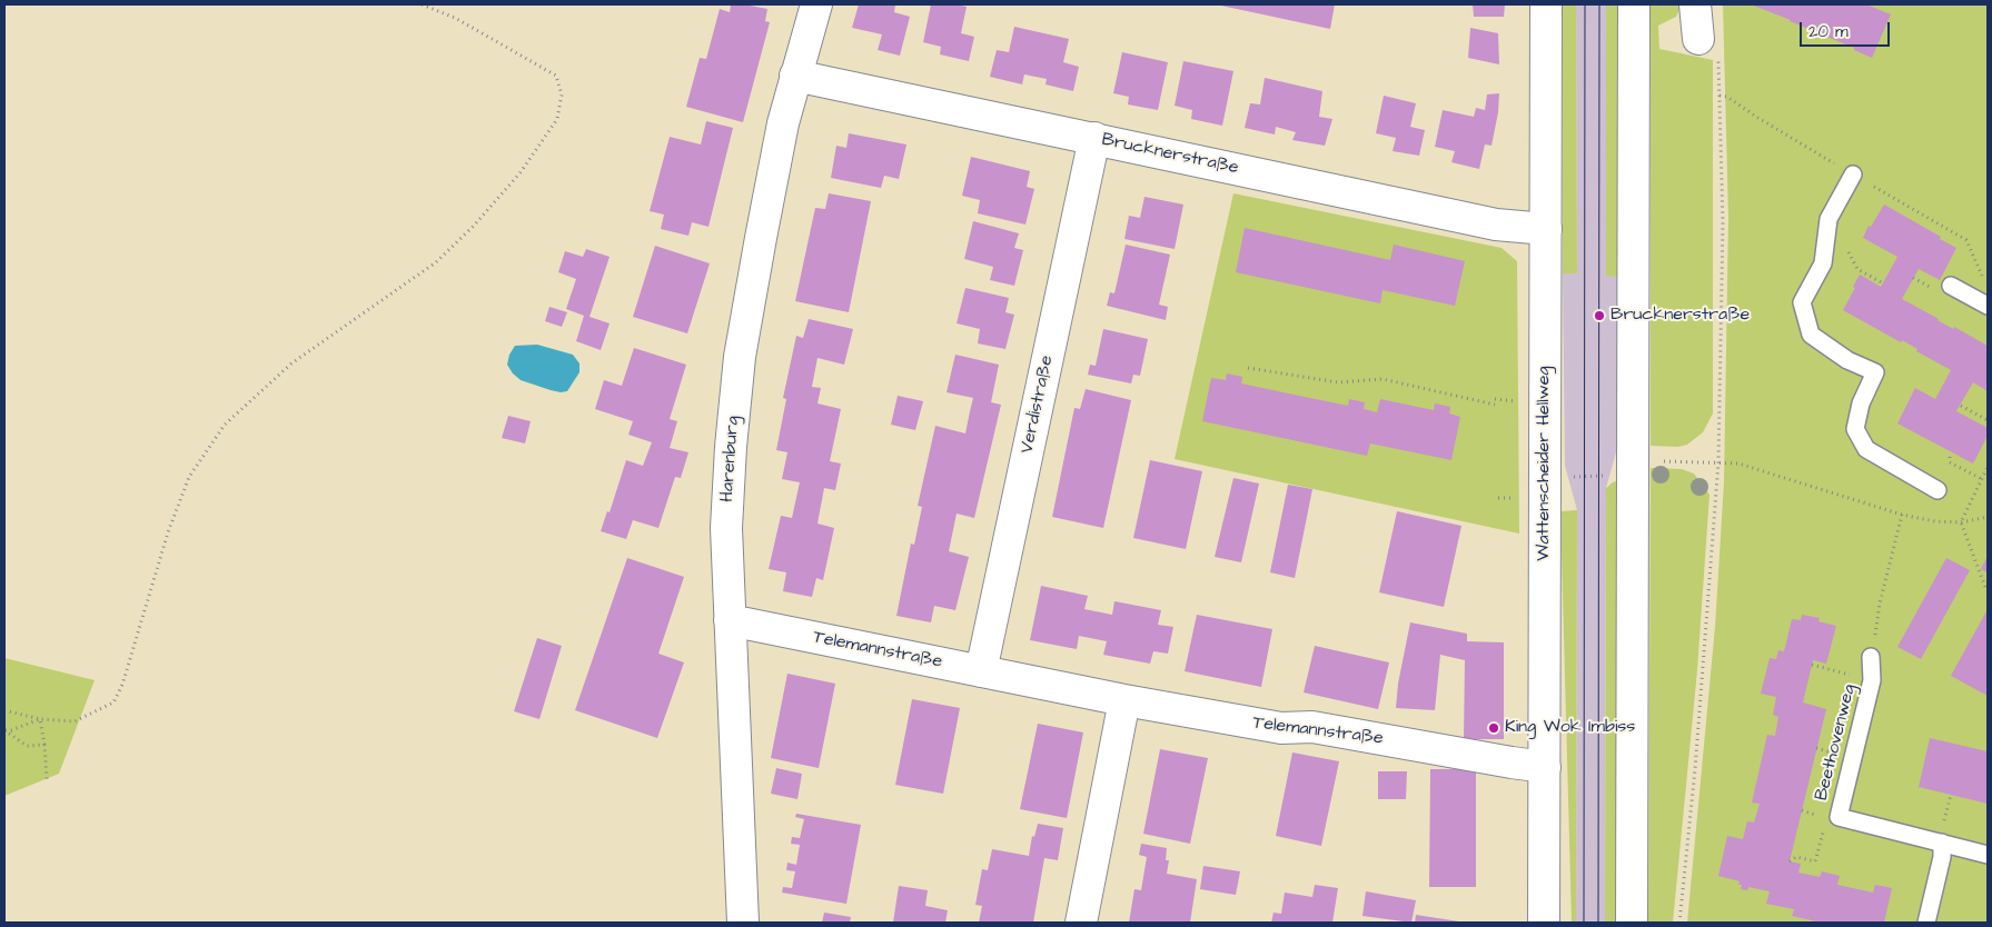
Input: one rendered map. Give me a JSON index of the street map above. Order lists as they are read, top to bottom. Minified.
{"streets":{"street":["Brucknerstraße","Verdistraße","Harenburg","Wattenscheider Hellweg","Telemannstraße"],"lane":["Beethovenweg"]},"crossings":[["Brucknerstraße","Verdistraße"],["Brucknerstraße","Harenburg"],["Brucknerstraße","Wattenscheider Hellweg"],["Verdistraße","Telemannstraße"],["Harenburg","Telemannstraße"],["Wattenscheider Hellweg","Telemannstraße"]],"places":["Brucknerstraße","King Wok Imbiss"],"scale_bar":"20 m"}
